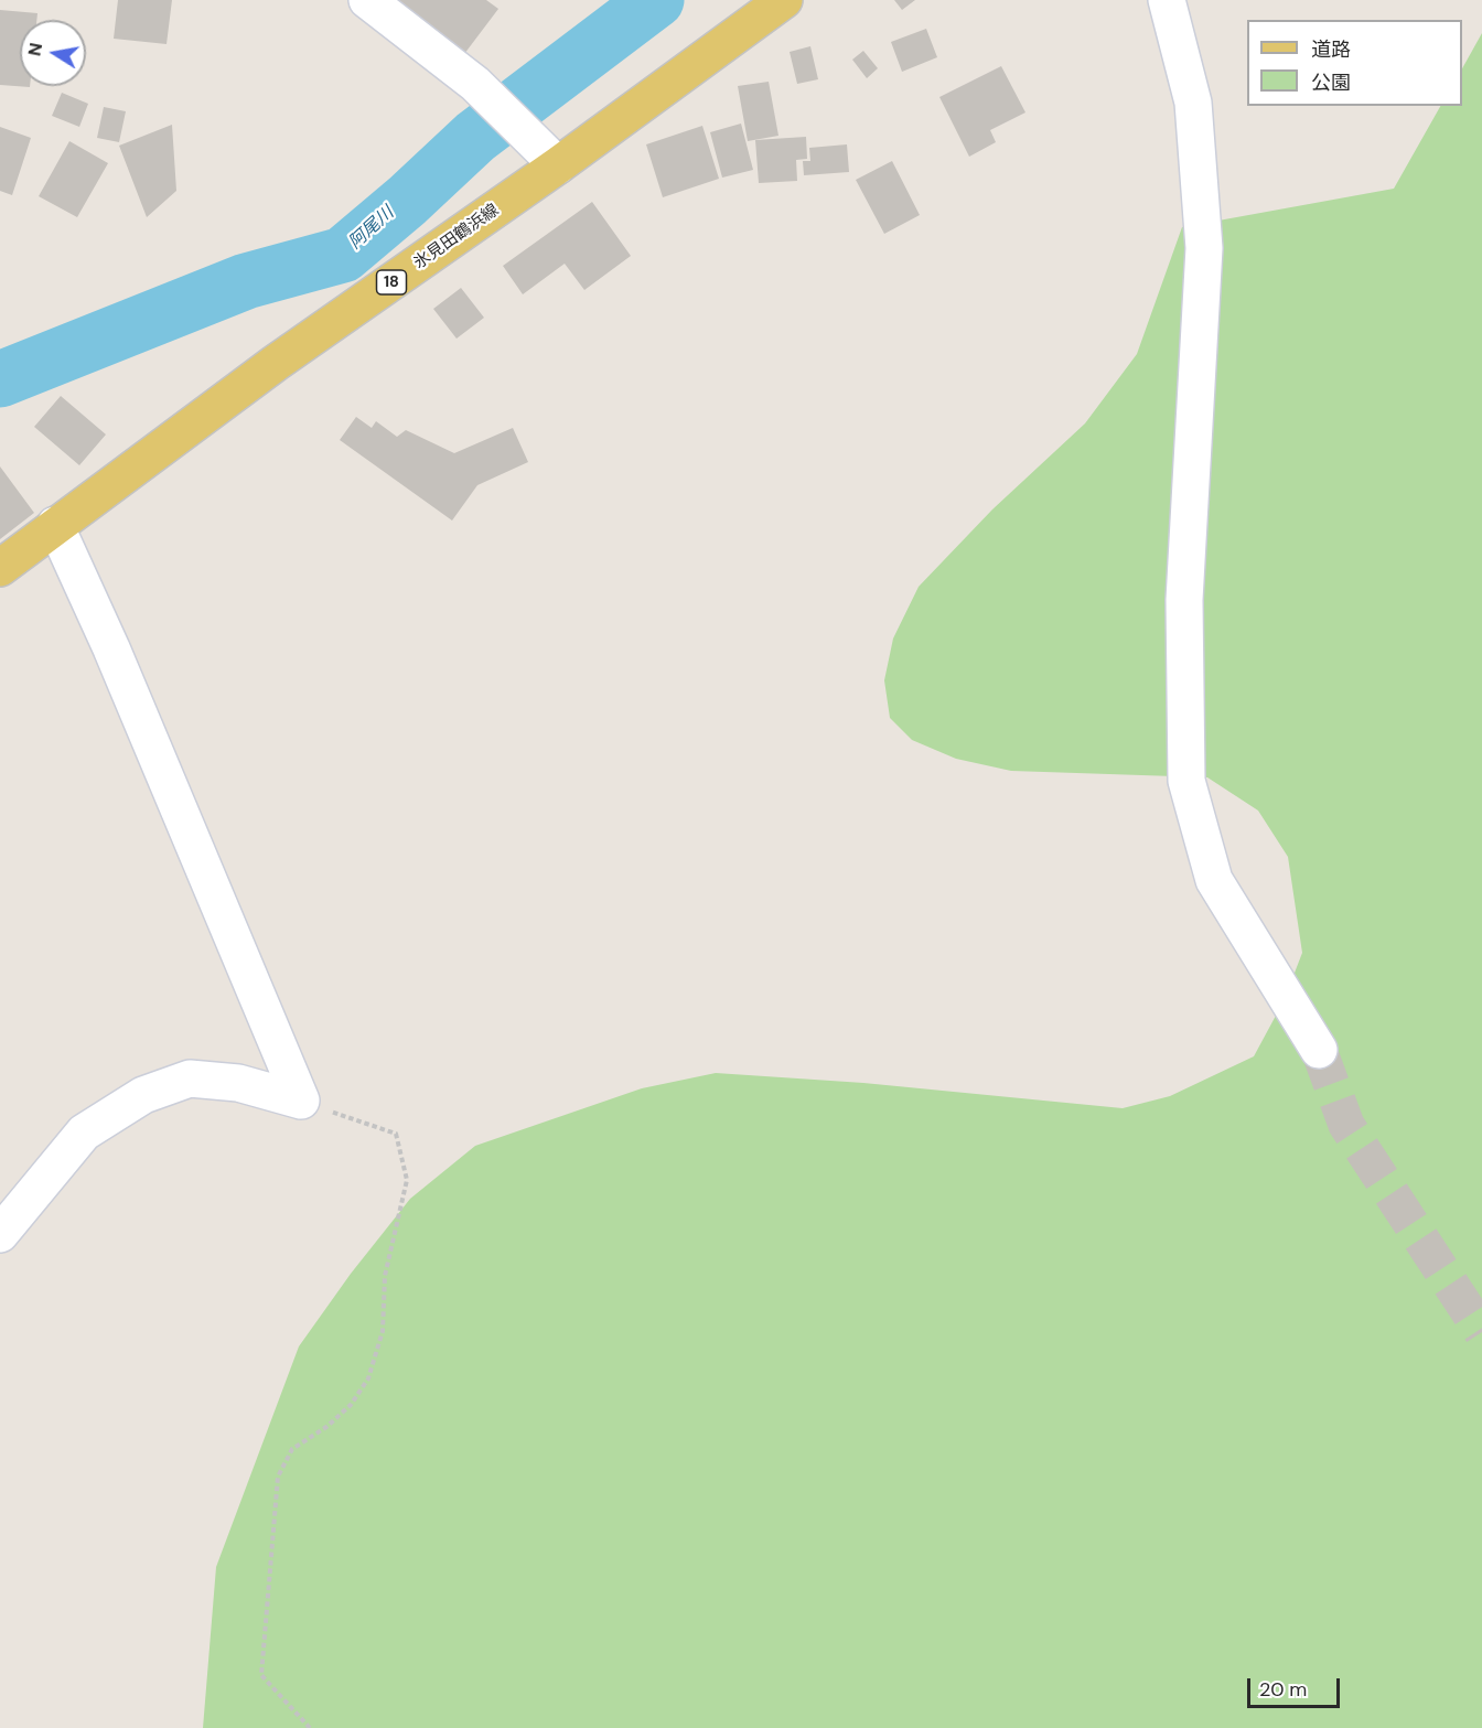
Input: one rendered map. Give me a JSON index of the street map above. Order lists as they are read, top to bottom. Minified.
{"streets":{"main road":["氷見田鶴浜線","18"]},"water":["阿尾川"],"legend":["道路","公園"],"scale_bar":"20 m","north":"left"}
